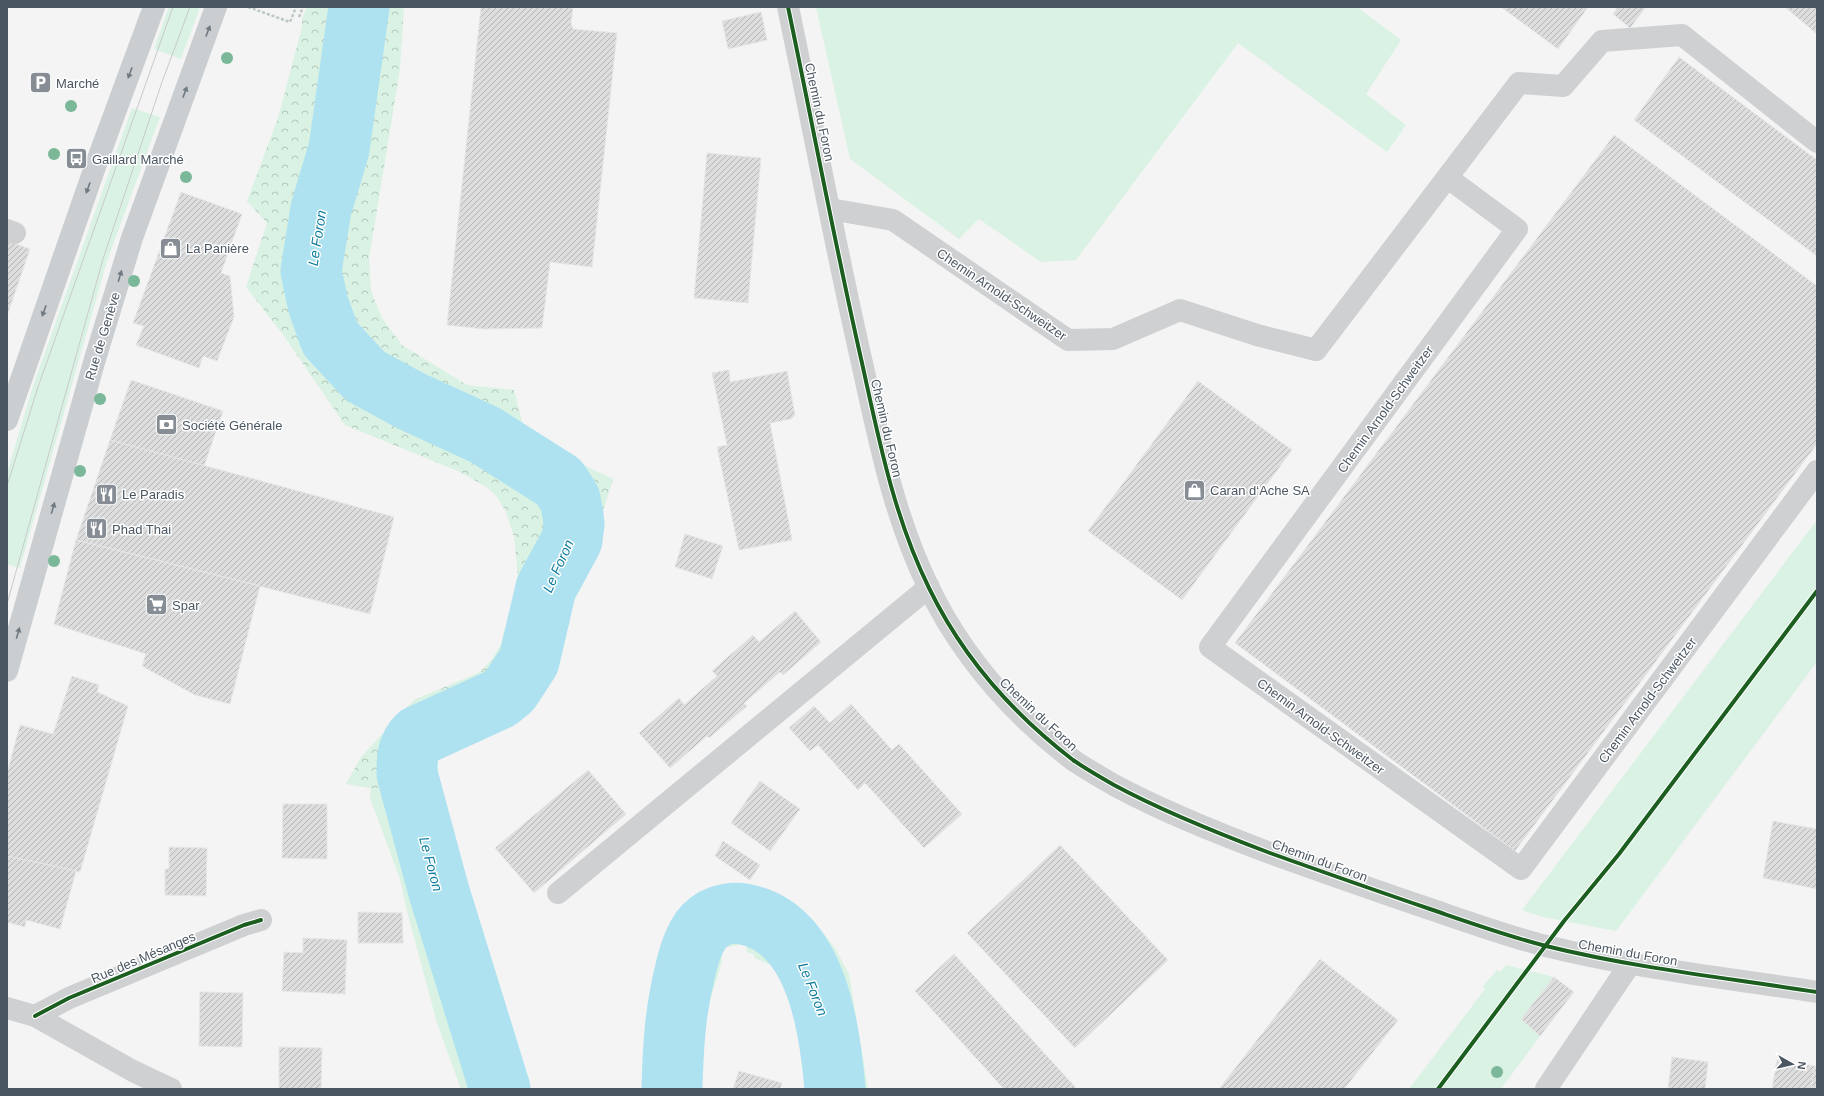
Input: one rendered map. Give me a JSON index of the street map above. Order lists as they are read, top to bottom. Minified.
{"streets":{"main road":["Rue de Genève"],"street":["Chemin du Foron","Chemin Arnold-Schweitzer","Rue des Mésanges"]},"crossings":[["Chemin du Foron","Chemin Arnold-Schweitzer"]],"water":["Le Foron"],"places":{"parking":["Marché"],"bus stop":["Gaillard Marché"],"shop":["La Panière","Caran d‘Ache SA"],"bank":["Société Générale"],"restaurant":["Le Paradis","Phad Thai"],"supermarket":["Spar"]},"north":"right"}
